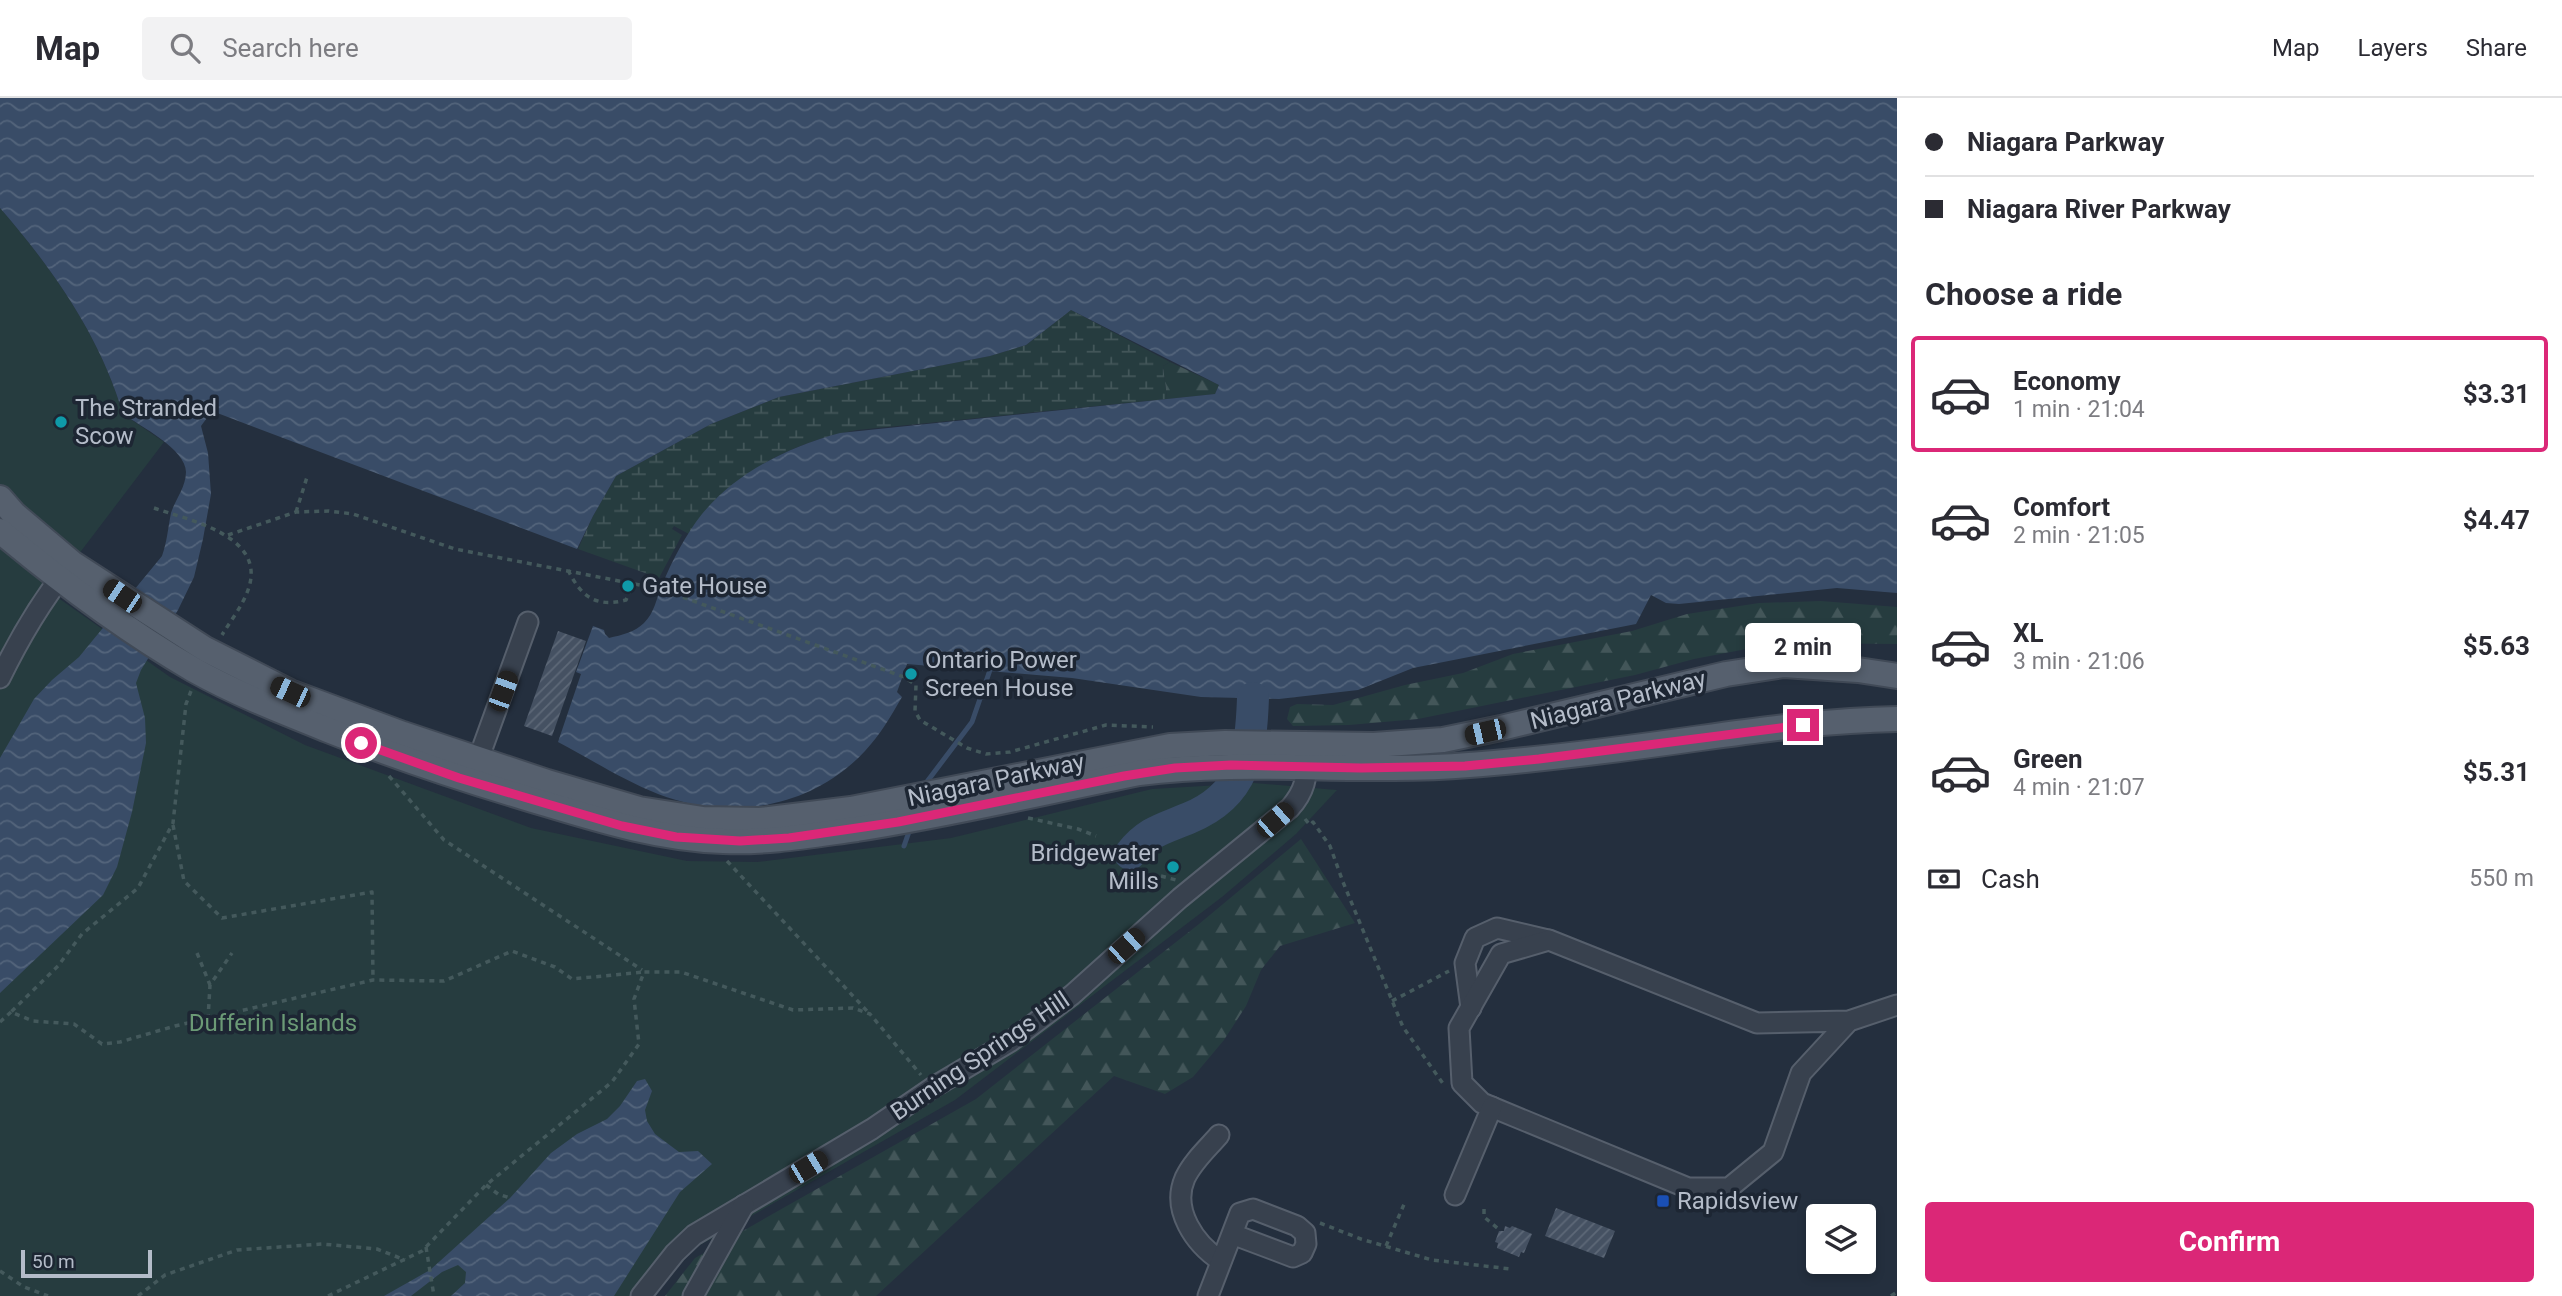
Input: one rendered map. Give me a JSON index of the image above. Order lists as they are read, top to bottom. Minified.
{"streets":{"main road":["Niagara Parkway"],"street":["Burning Springs Hill"]},"crossings":[["Niagara Parkway","Burning Springs Hill"]],"parks":["Dufferin Islands"],"places":{"other":["The Stranded Scow","Gate House","Ontario Power Screen House","Bridgewater Mills"],"transit":["Rapidsview"]},"scale_bar":"50 m","page":{"header":"Map","search":"Search here","nav":["Map","Layers","Share"],"banner":["Niagara Parkway","Niagara River Parkway"],"heading":"Choose a ride","list":[{"name":"Economy","note":"1 min · 21:04","value":"$3.31"},{"name":"Comfort","note":"2 min · 21:05","value":"$4.47"},{"name":"XL","note":"3 min · 21:06","value":"$5.63"},{"name":"Green","note":"4 min · 21:07","value":"$5.31"}],"bubble":"2 min","pay":["Cash","550 m"],"buttons":"Confirm","scale":"50 m"}}
